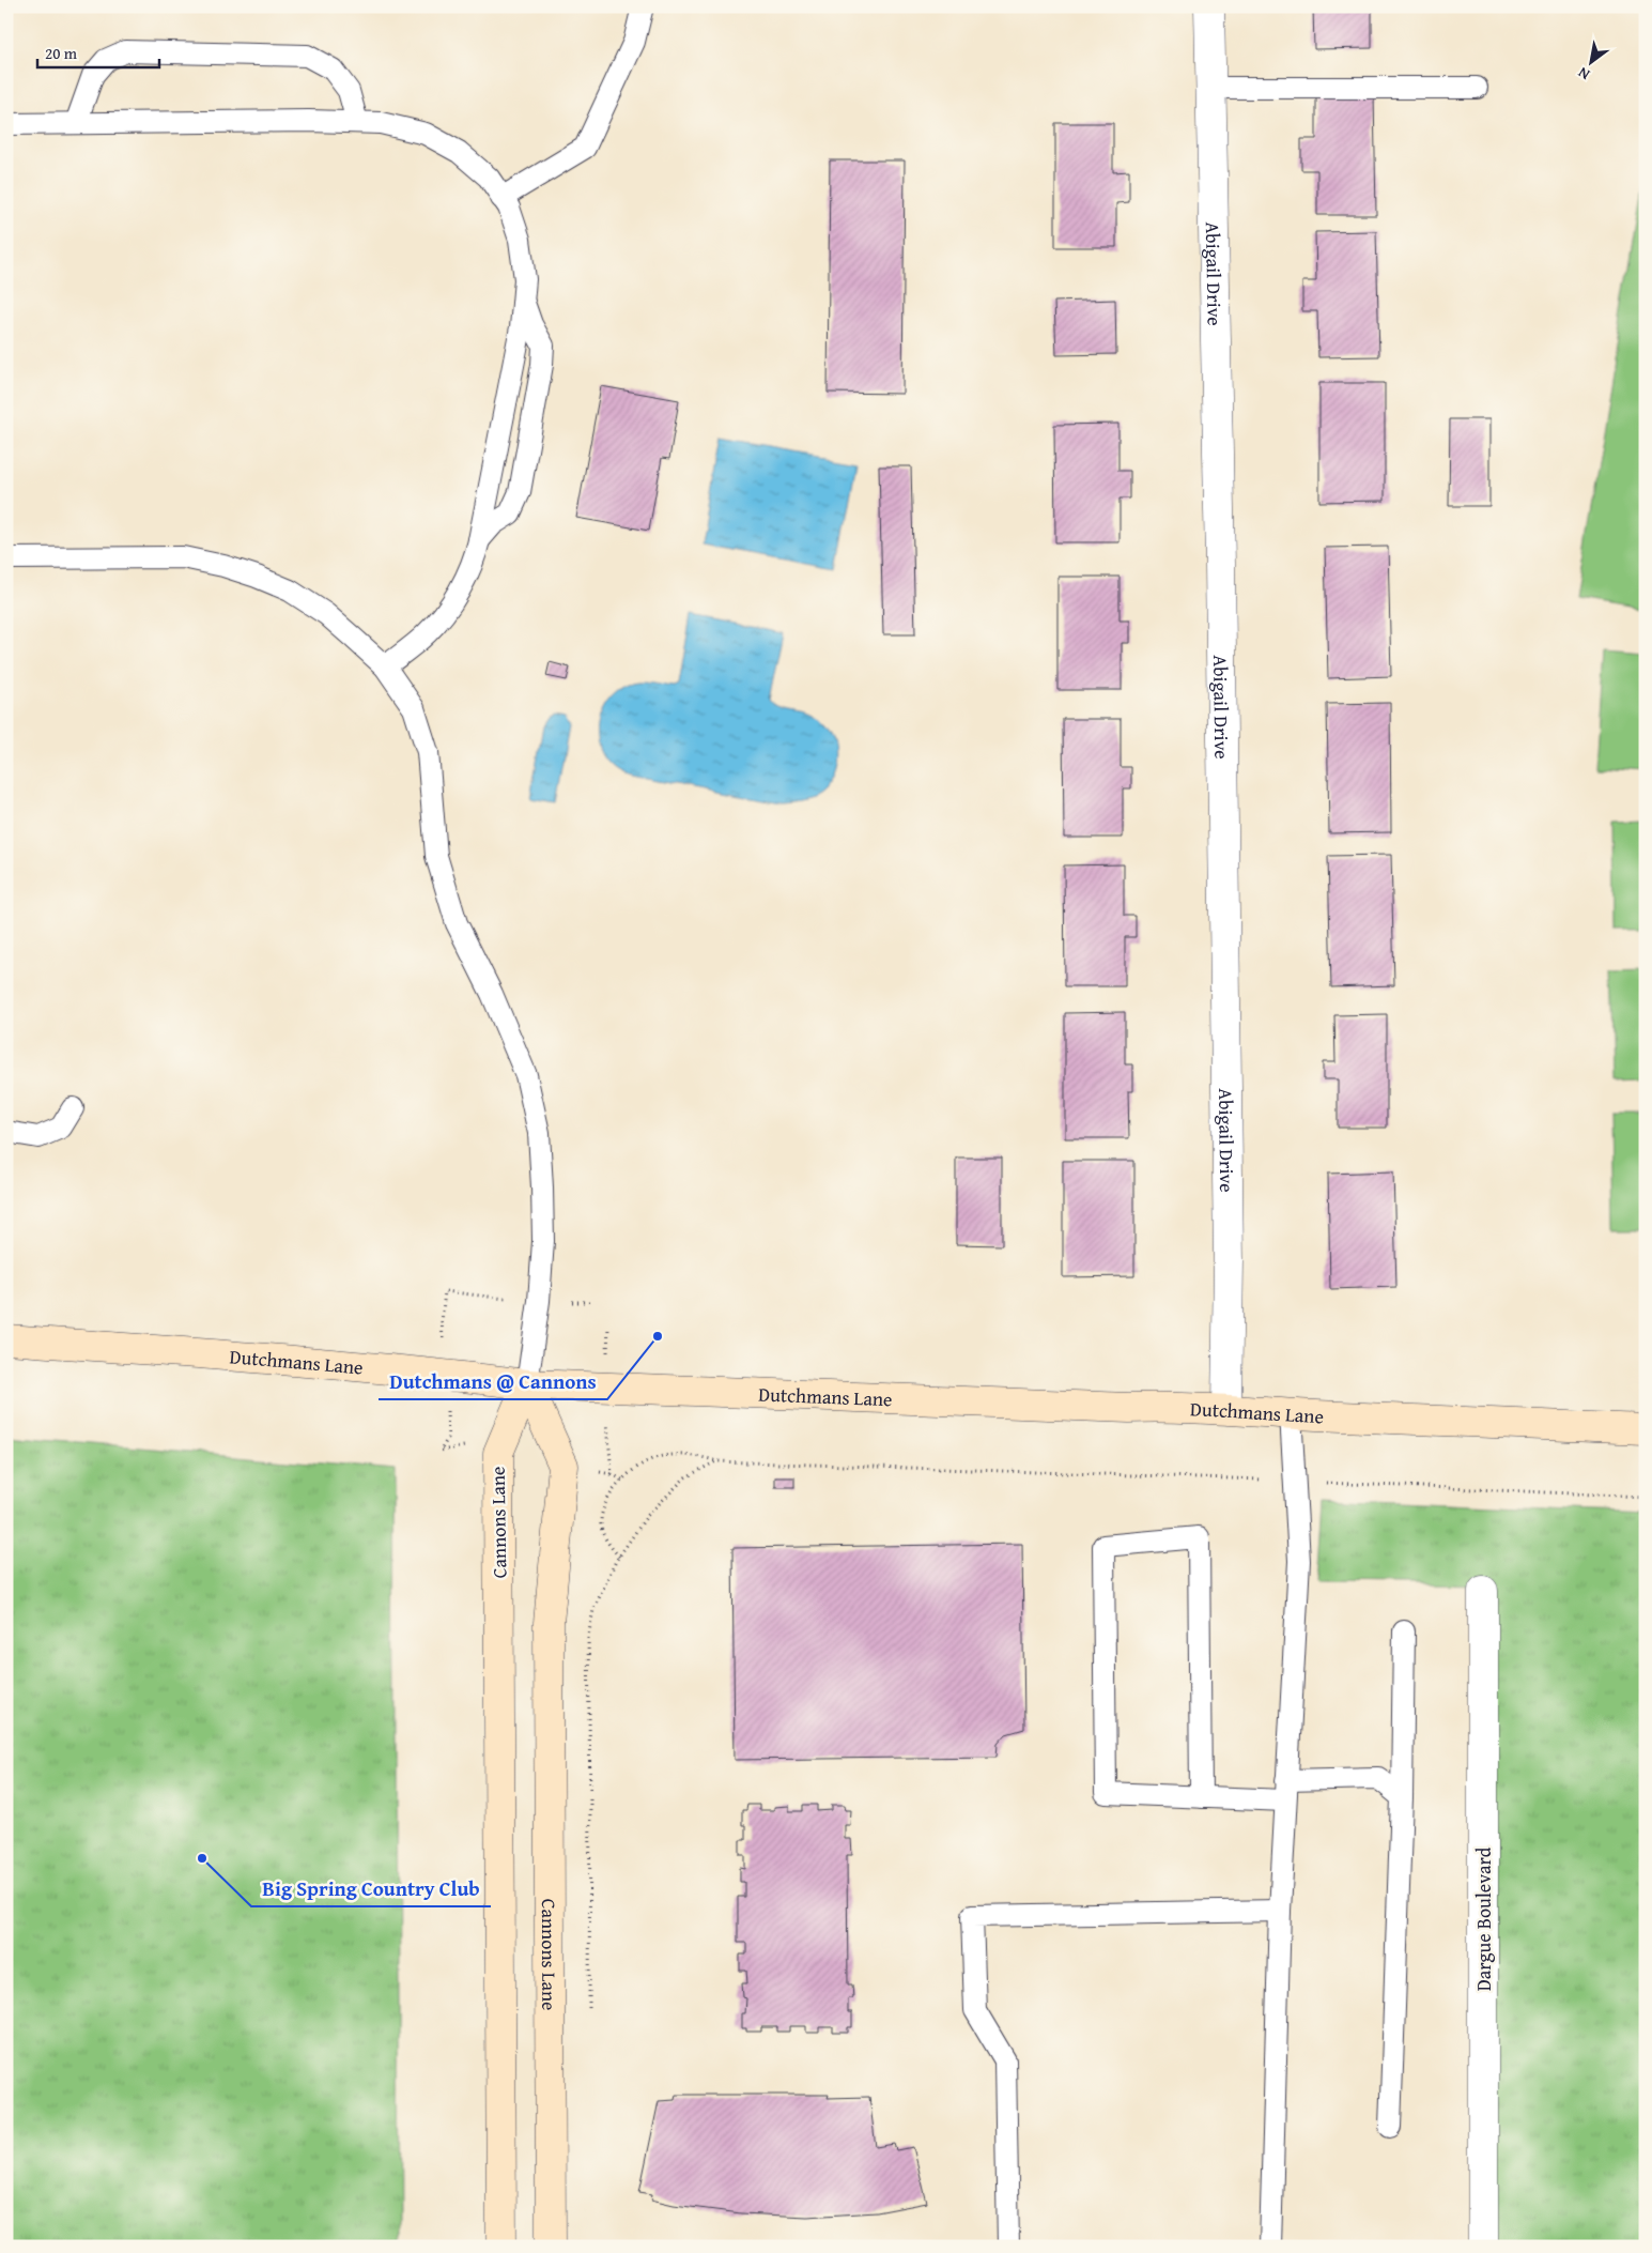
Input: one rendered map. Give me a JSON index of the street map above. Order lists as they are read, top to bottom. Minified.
{"streets":{"main road":["Dutchmans Lane","Cannons Lane"],"street":["Abigail Drive","Dargue Boulevard"]},"crossings":[["Abigail Drive","Dutchmans Lane"],["Dutchmans Lane","Cannons Lane"]],"places":["Dutchmans @ Cannons","Big Spring Country Club"],"scale_bar":"20 m","north":"bottom left"}
